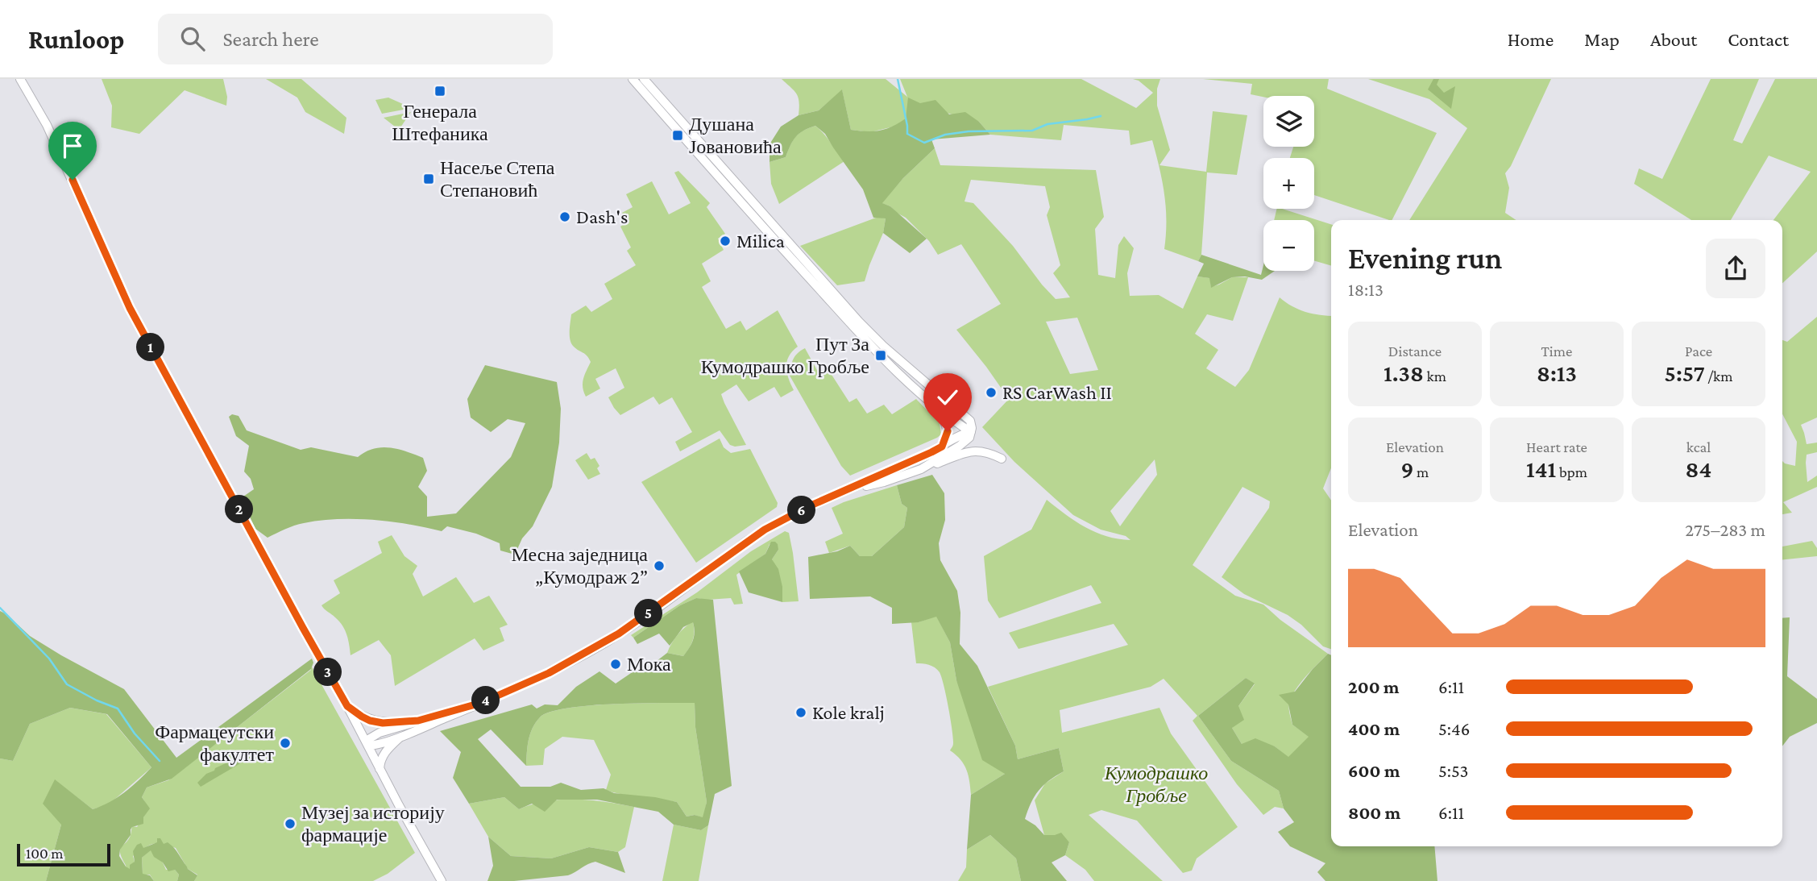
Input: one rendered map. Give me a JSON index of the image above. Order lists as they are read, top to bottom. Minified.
{"parks":["Кумодрашко Гробље"],"places":{"transit":["Генерала Штефаника","Душана Јовановића","Насеље Степа Степановић","Пут За Кумодрашко Гробље"],"other":["Dash's","Milica","RS CarWash II","Месна заједница „Кумодраж 2”","Мока","Kole kralj","Фармацеутски факултет","Музеј за историју фармације"]},"scale_bar":"100 m","page":{"header":"Runloop","search":"Search here","nav":["Home","Map","About","Contact"],"map_buttons":["+","−"],"heading":["Evening run","18:13"],"stats":[["Distance","1.38 km"],["Time","8:13"],["Pace","5:57 /km"],["Elevation","9 m"],["Heart rate","141 bpm"],["kcal","84"]],"pins":["1","2","6","5","3","4"],"chart":["Elevation","275–283 m"],"list":[{"name":"200 m","note":"6:11"},{"name":"400 m","note":"5:46"},{"name":"600 m","note":"5:53"},{"name":"800 m","note":"6:11"}],"scale":"100 m"}}
